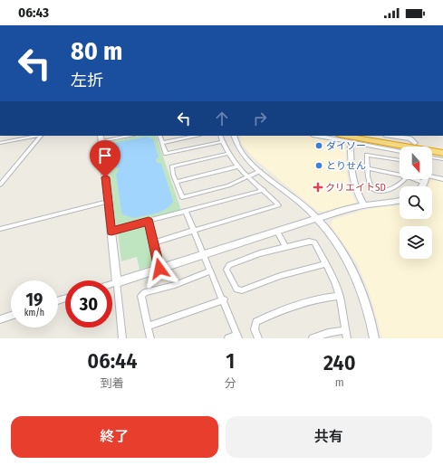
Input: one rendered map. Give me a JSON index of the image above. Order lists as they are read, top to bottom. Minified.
{"places":{"other":["ダイソー","とりせん"],"health":["クリエイトSD"]},"north":"bottom","page":{"status":"06:43","turn":["80 m","左折"],"speed":"19 km/h","limit":"30","eta":["06:44","到着","1","分","240","m"],"buttons":["終了","共有"]}}
